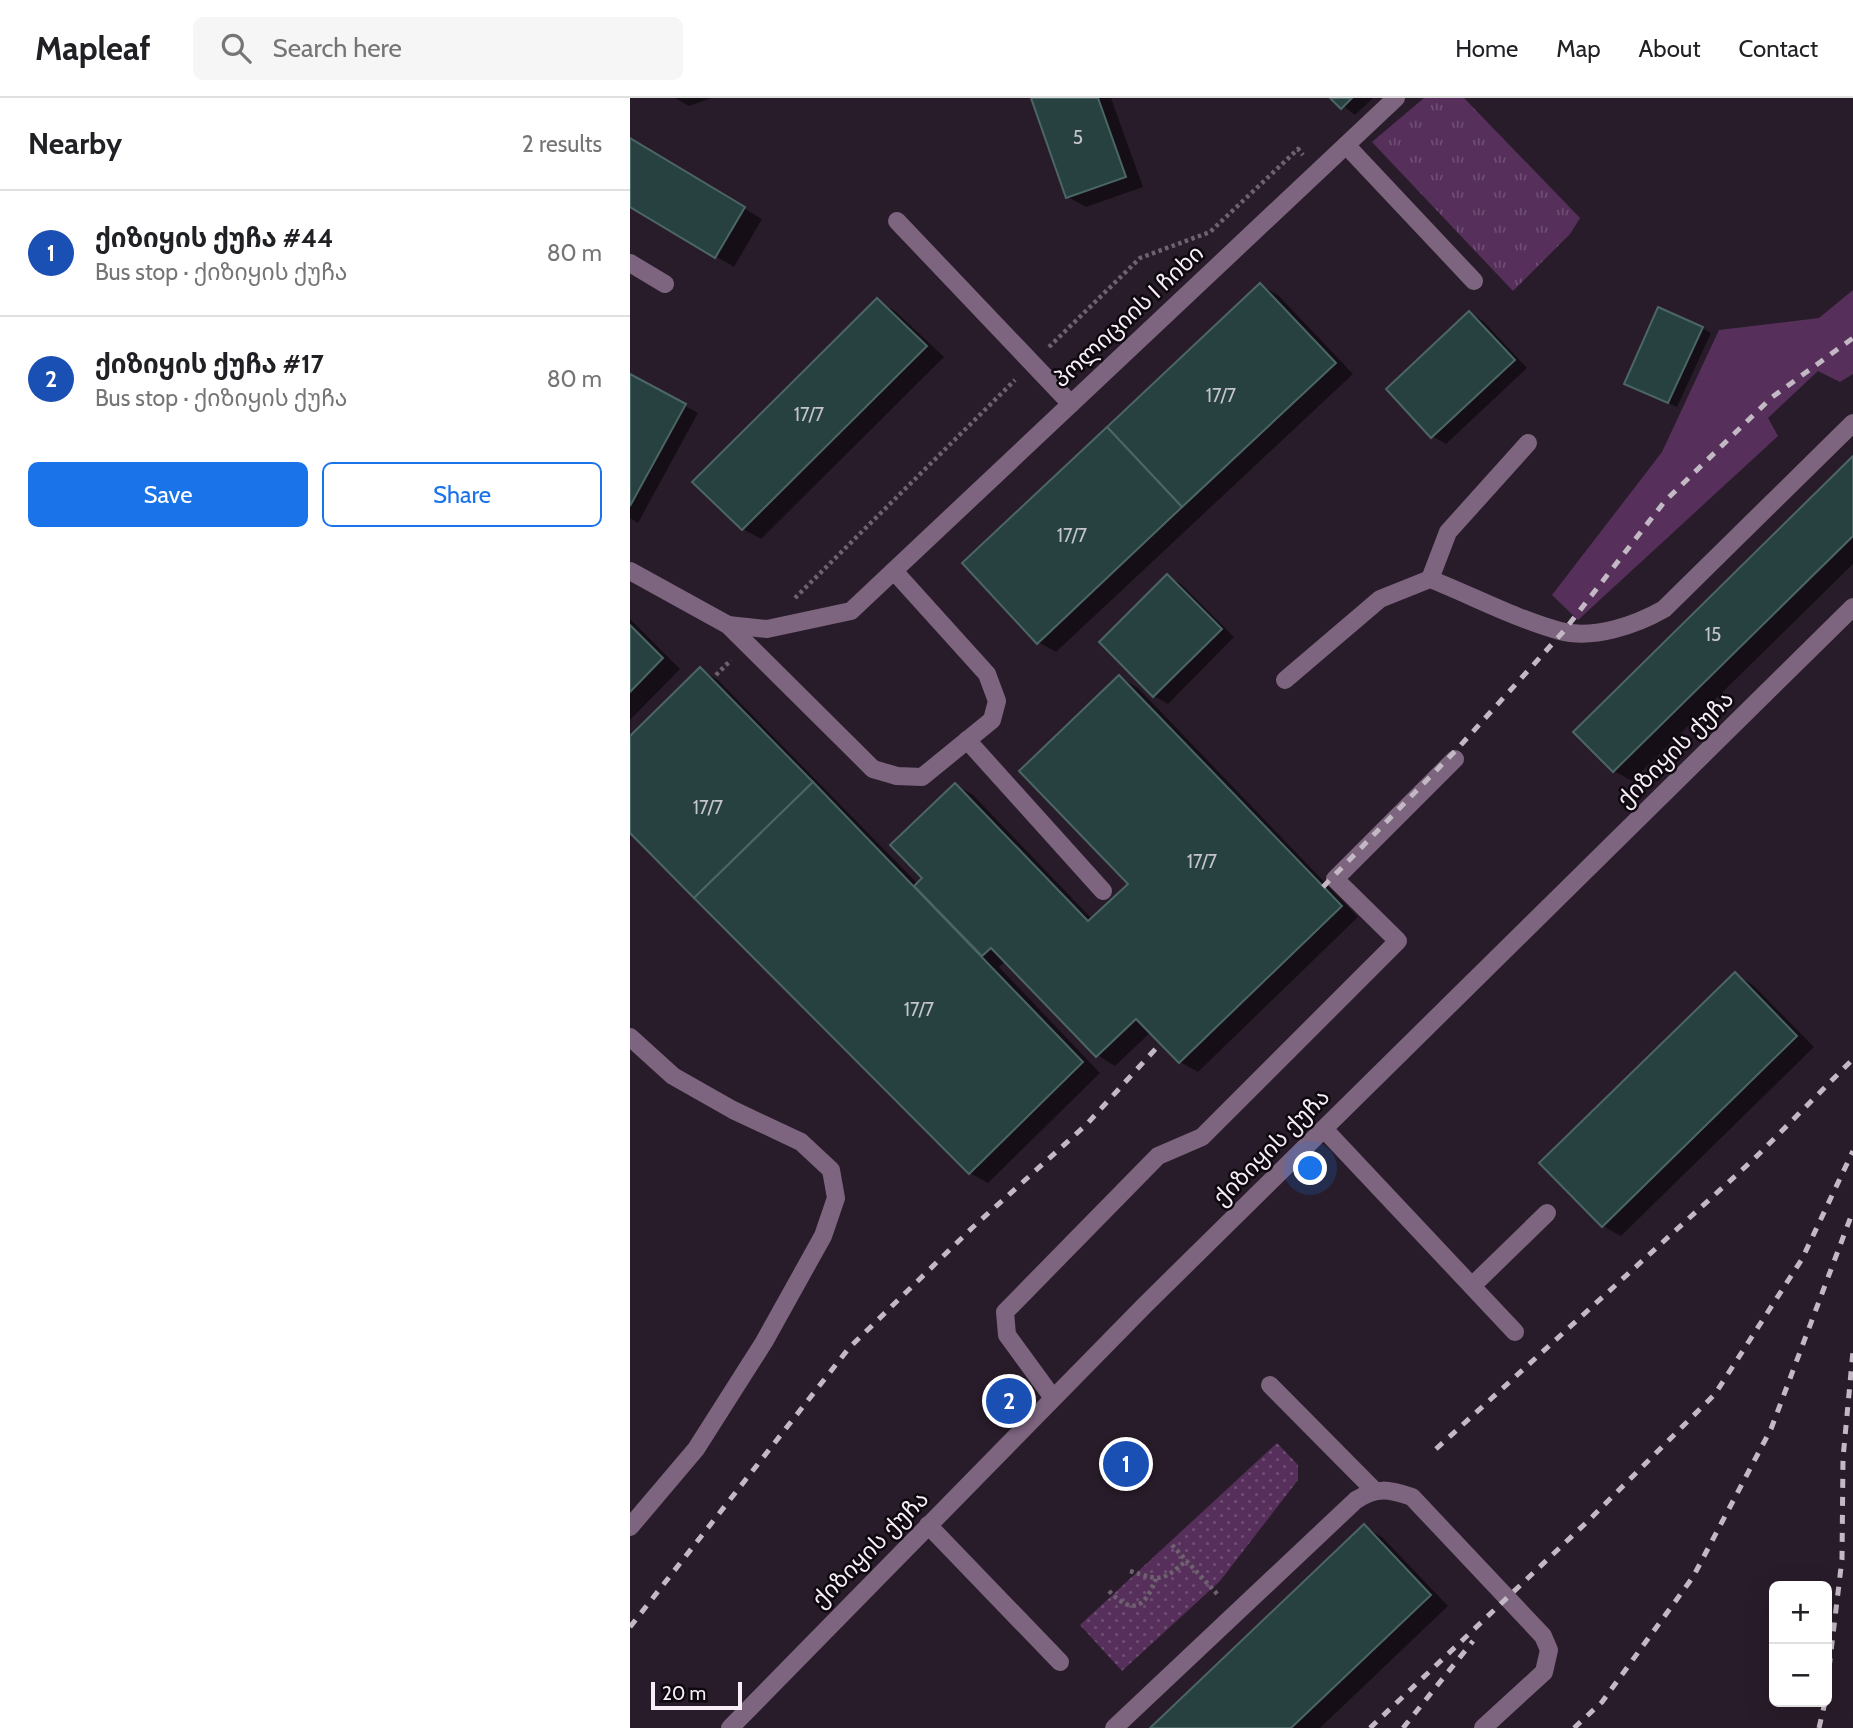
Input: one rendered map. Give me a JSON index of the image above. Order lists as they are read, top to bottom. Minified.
{"streets":{"street":["პოლიციის I ჩიხი","ქიზიყის ქუჩა"]},"house_numbers":["5","17/7","17/7","17/7","15","17/7","17/7","17/7"],"scale_bar":"20 m","page":{"header":"Mapleaf","search":"Search here","nav":["Home","Map","About","Contact"],"heading":["Nearby","2 results"],"list":[{"mark":"1","name":"ქიზიყის ქუჩა #44","note":"Bus stop · ქიზიყის ქუჩა","value":"80 m"},{"mark":"2","name":"ქიზიყის ქუჩა #17","note":"Bus stop · ქიზიყის ქუჩა","value":"80 m"}],"buttons":["Save","Share"],"pins":["2","1"],"map_buttons":["+","−"],"scale":"20 m"}}
